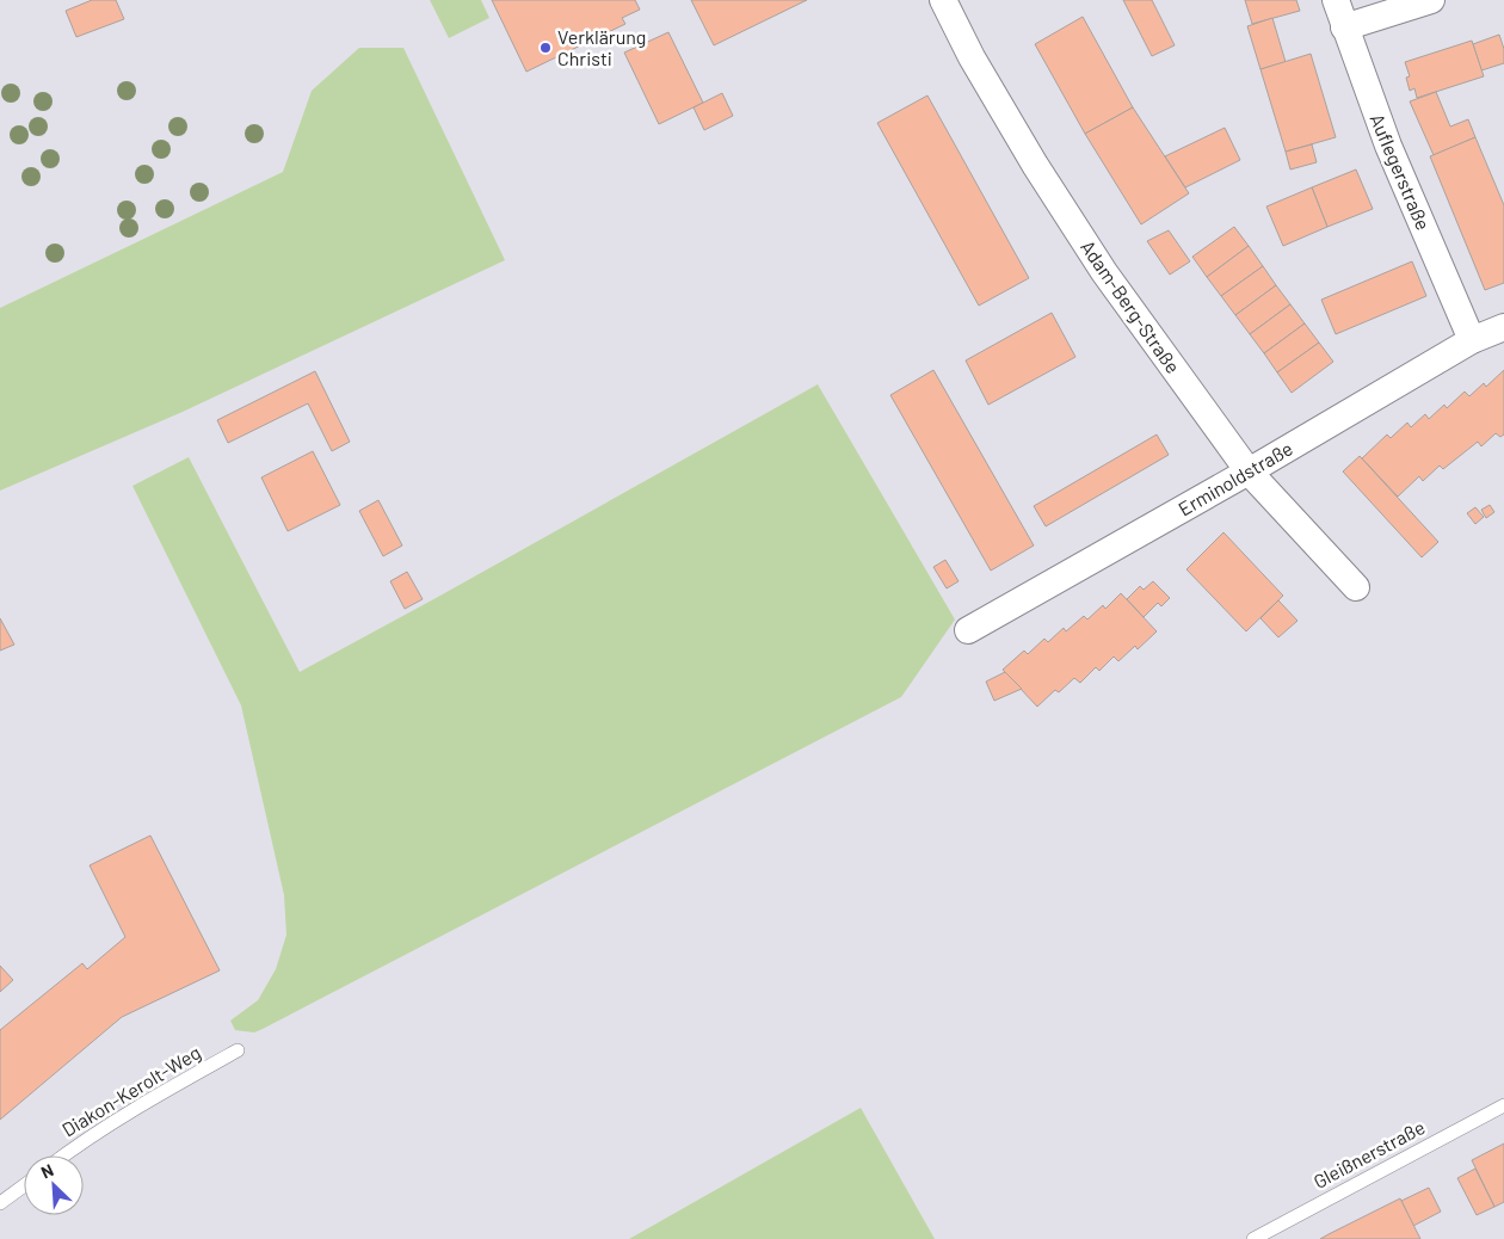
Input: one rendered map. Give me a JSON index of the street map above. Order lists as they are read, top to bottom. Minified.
{"streets":{"street":["Auflegerstraße","Adam-Berg-Straße","Erminoldstraße"],"lane":["Diakon-Kerolt-Weg","Gleißnerstraße"]},"crossings":[["Auflegerstraße","Erminoldstraße"],["Adam-Berg-Straße","Erminoldstraße"]],"places":["Verklärung Christi"],"north":"top left"}
